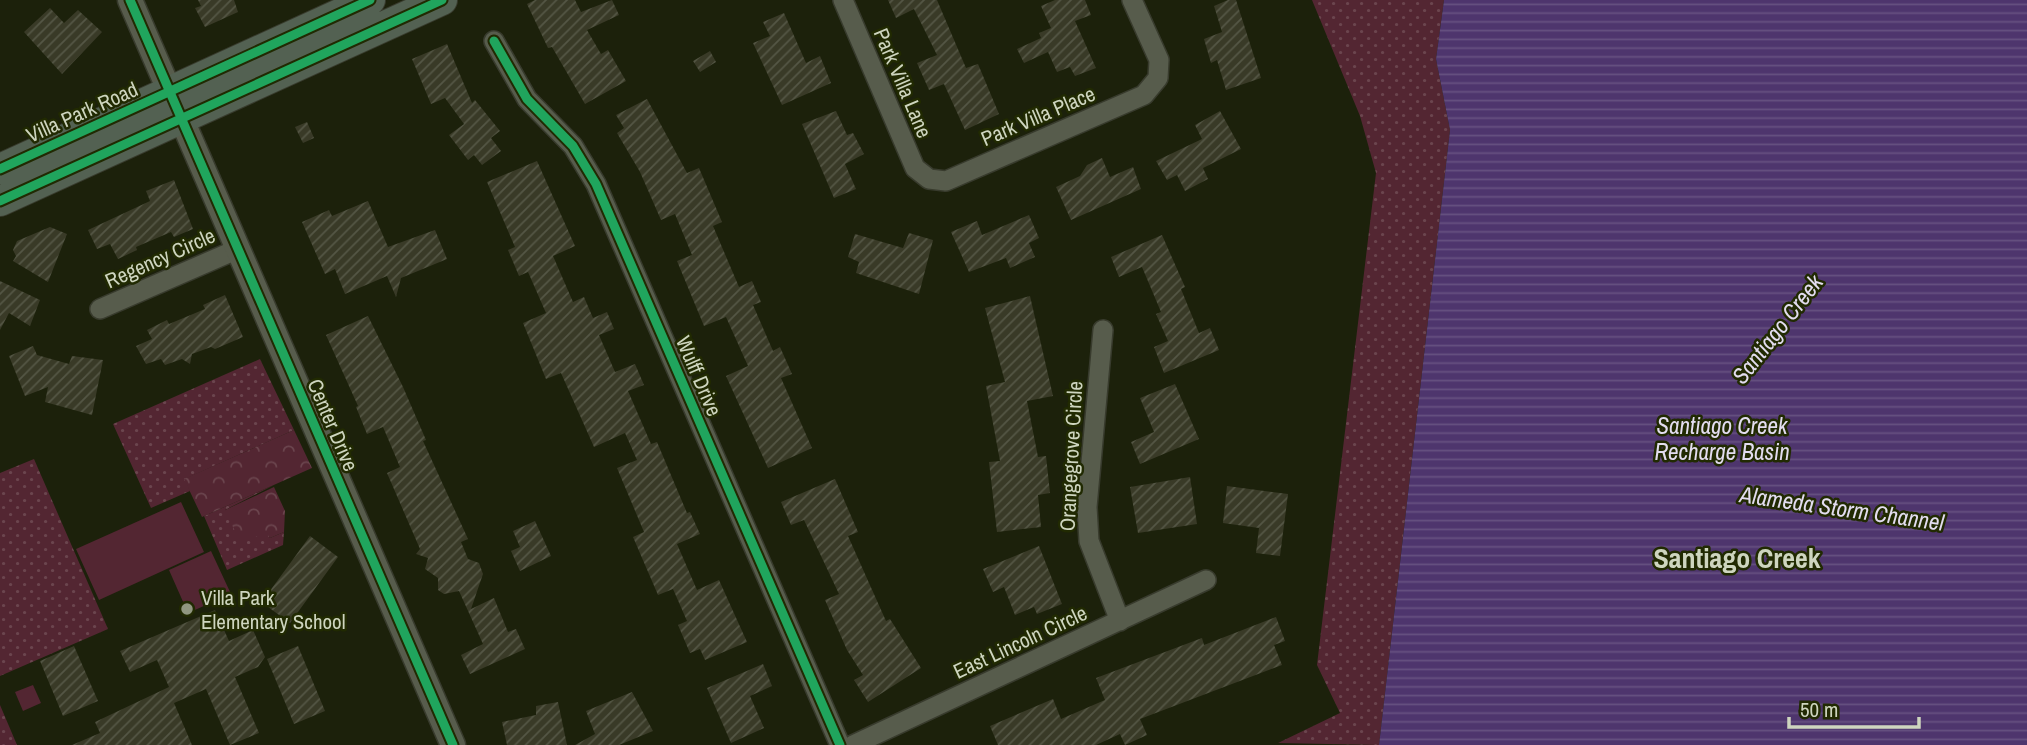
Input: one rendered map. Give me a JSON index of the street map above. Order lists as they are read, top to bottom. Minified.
{"streets":{"main road":["Villa Park Road"],"street":["Park Villa Lane","Park Villa Place","Regency Circle","Wulff Drive","Center Drive","Orangegrove Circle","East Lincoln Circle"]},"crossings":[["Park Villa Lane","Park Villa Place"],["Villa Park Road","Center Drive"],["Regency Circle","Center Drive"],["Orangegrove Circle","East Lincoln Circle"]],"districts":["Santiago Creek"],"water":["Santiago Creek","Santiago Creek Recharge Basin","Alameda Storm Channel"],"places":["Villa Park Elementary School"],"scale_bar":"50 m"}
